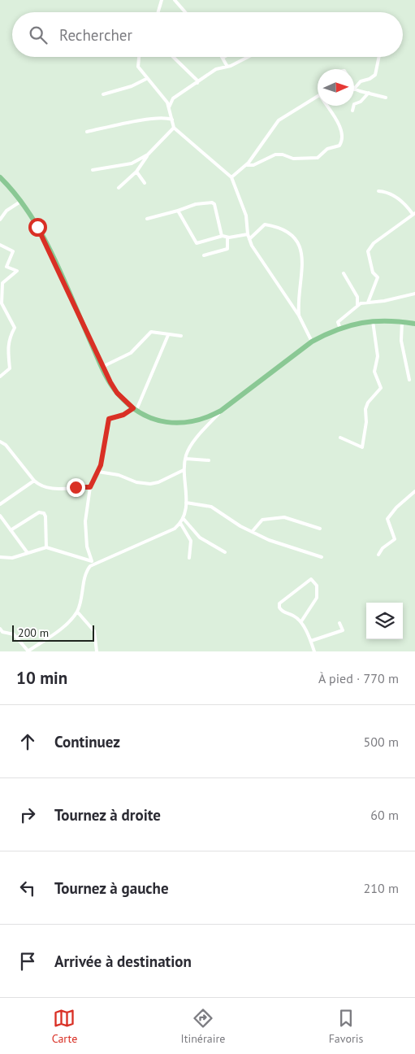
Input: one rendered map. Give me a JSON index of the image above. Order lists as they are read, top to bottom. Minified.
{"scale_bar":"200 m","north":"right","page":{"search":"Rechercher","scale":"200 m","heading":["10 min","À pied · 770 m"],"list":[["Continuez","500 m"],["Tournez à droite","60 m"],["Tournez à gauche","210 m"],"Arrivée à destination"],"nav":["Carte","Itinéraire","Favoris"]}}
